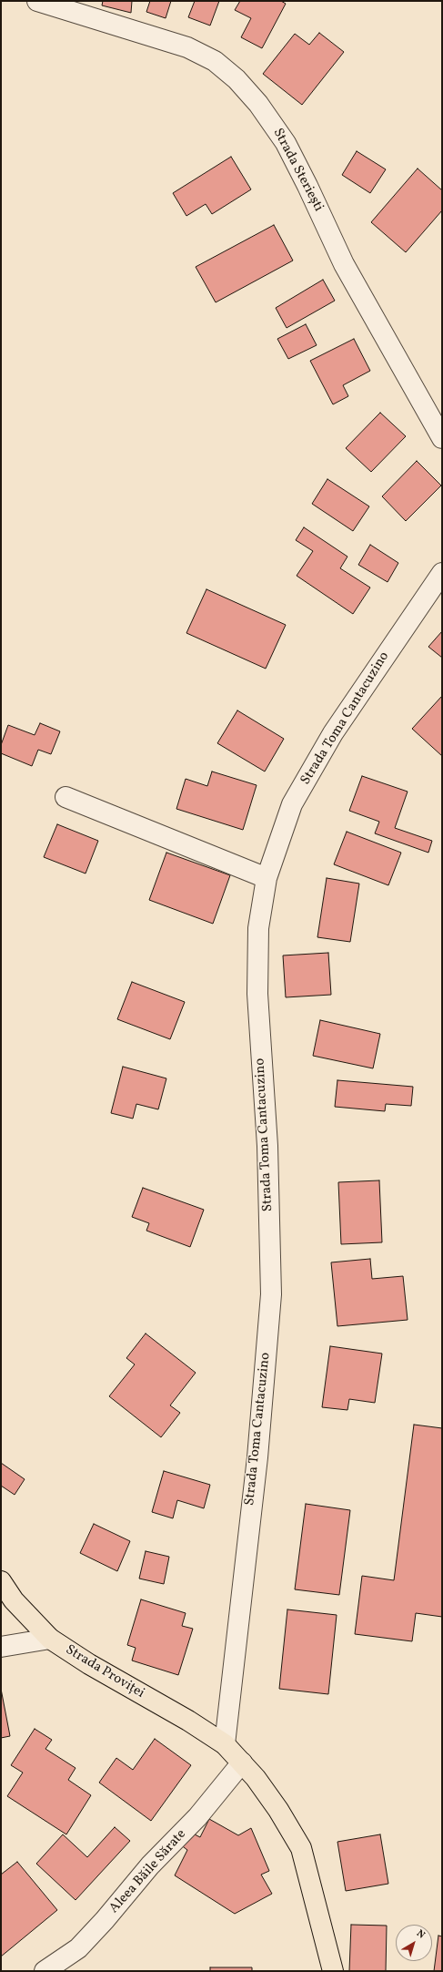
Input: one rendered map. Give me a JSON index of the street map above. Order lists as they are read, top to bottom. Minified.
{"streets":{"main road":["Strada Proviței"],"street":["Strada Steriești","Strada Toma Cantacuzino","Aleea Băile Sărate"]},"crossings":[["Strada Toma Cantacuzino","Strada Proviței"],["Strada Proviței","Aleea Băile Sărate"]],"north":"top right"}
